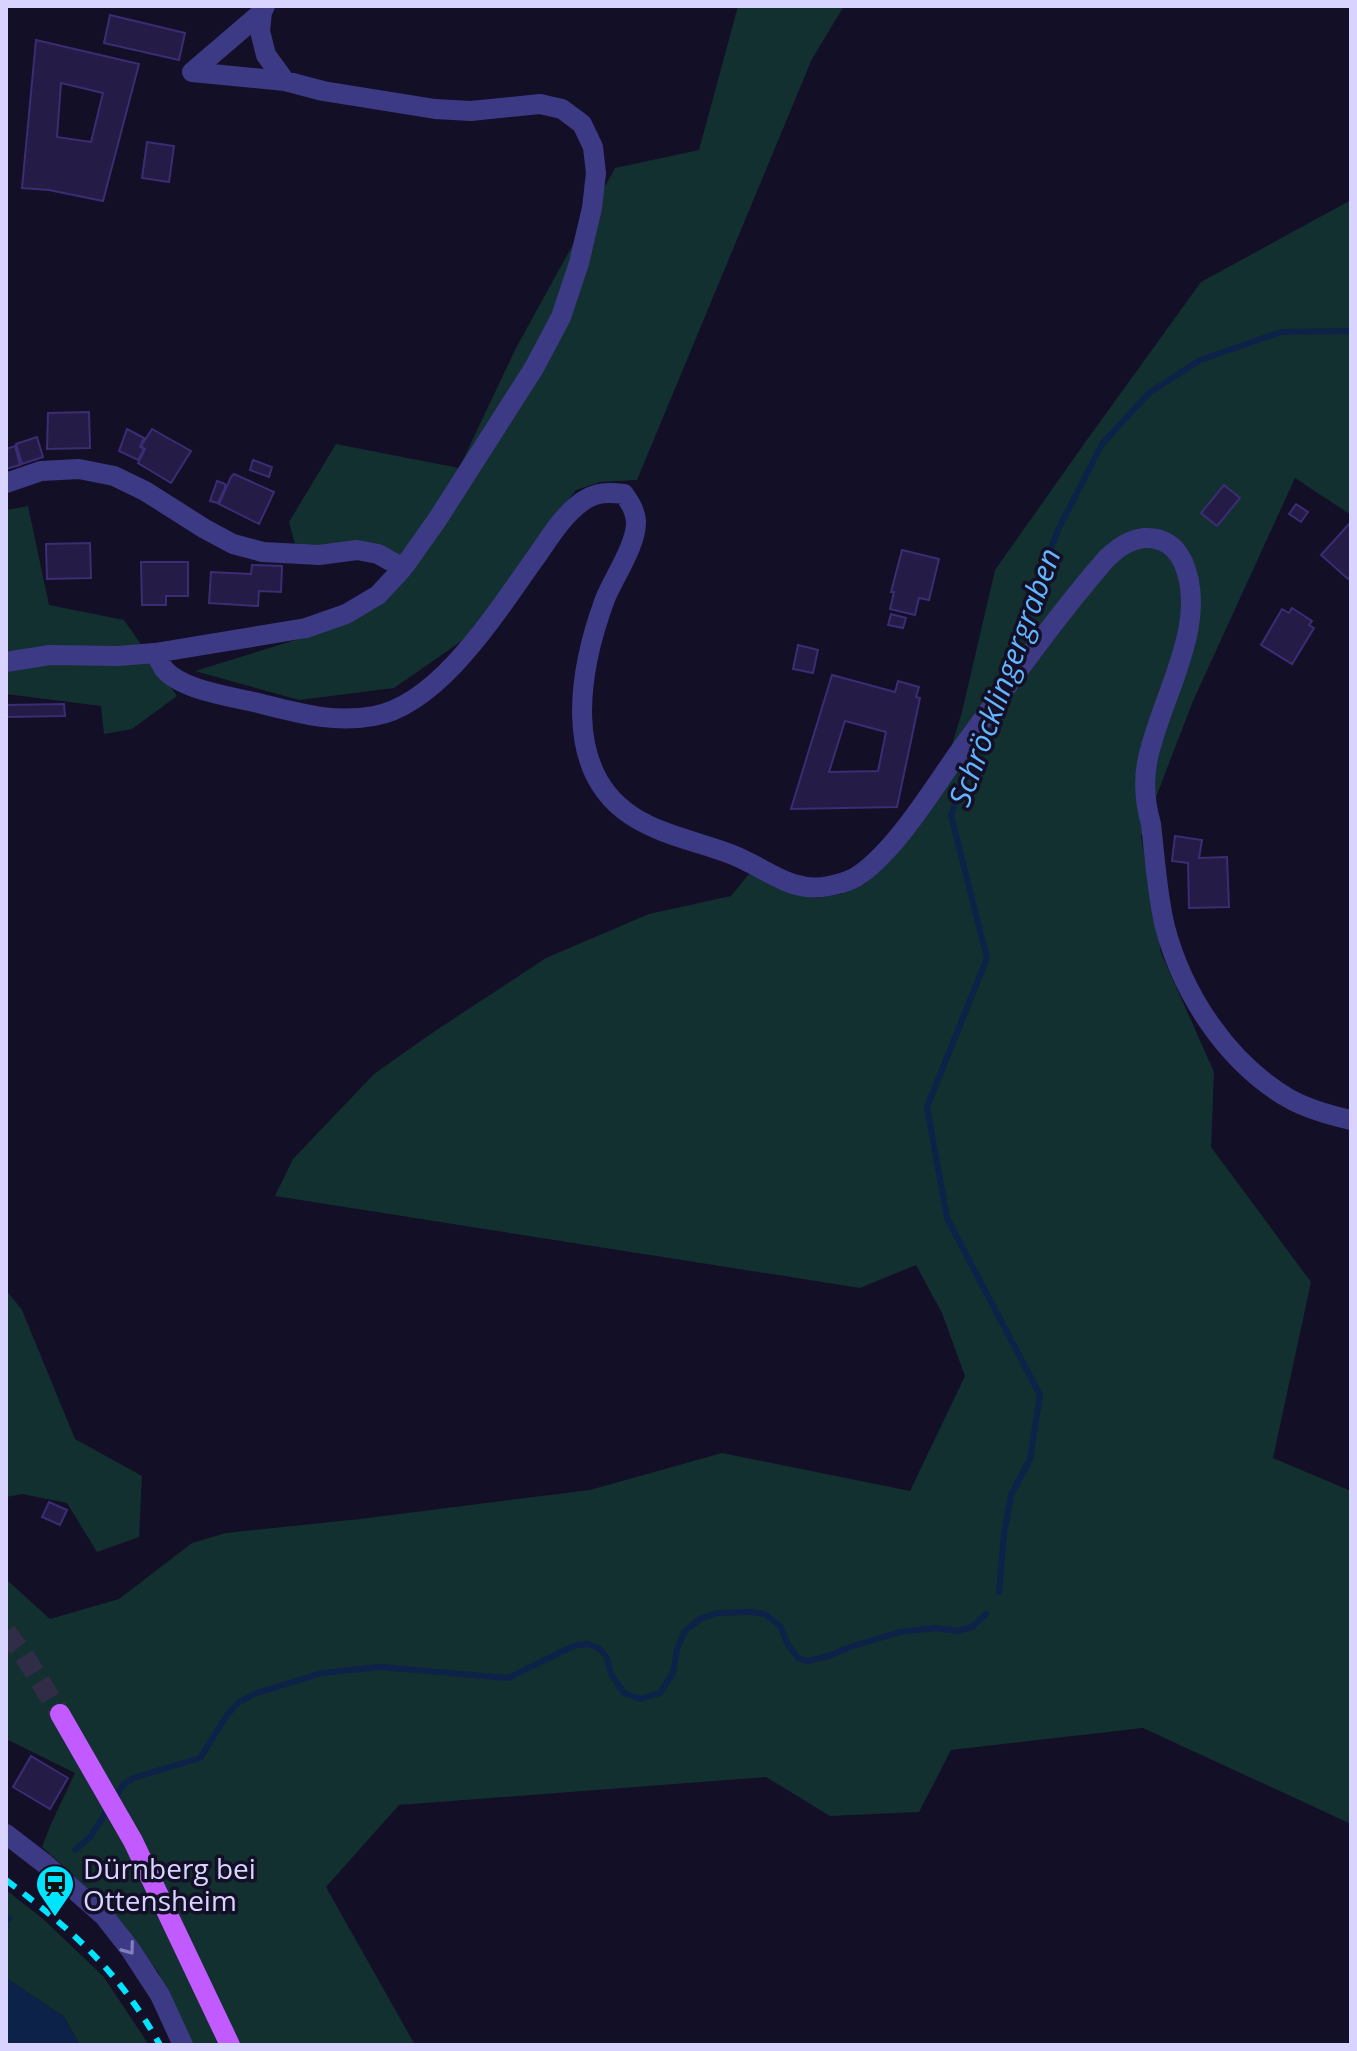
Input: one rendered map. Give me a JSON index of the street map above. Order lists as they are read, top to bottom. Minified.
{"water":["Schröcklingergraben"],"places":{"station":["Dürnberg bei Ottensheim"]}}
